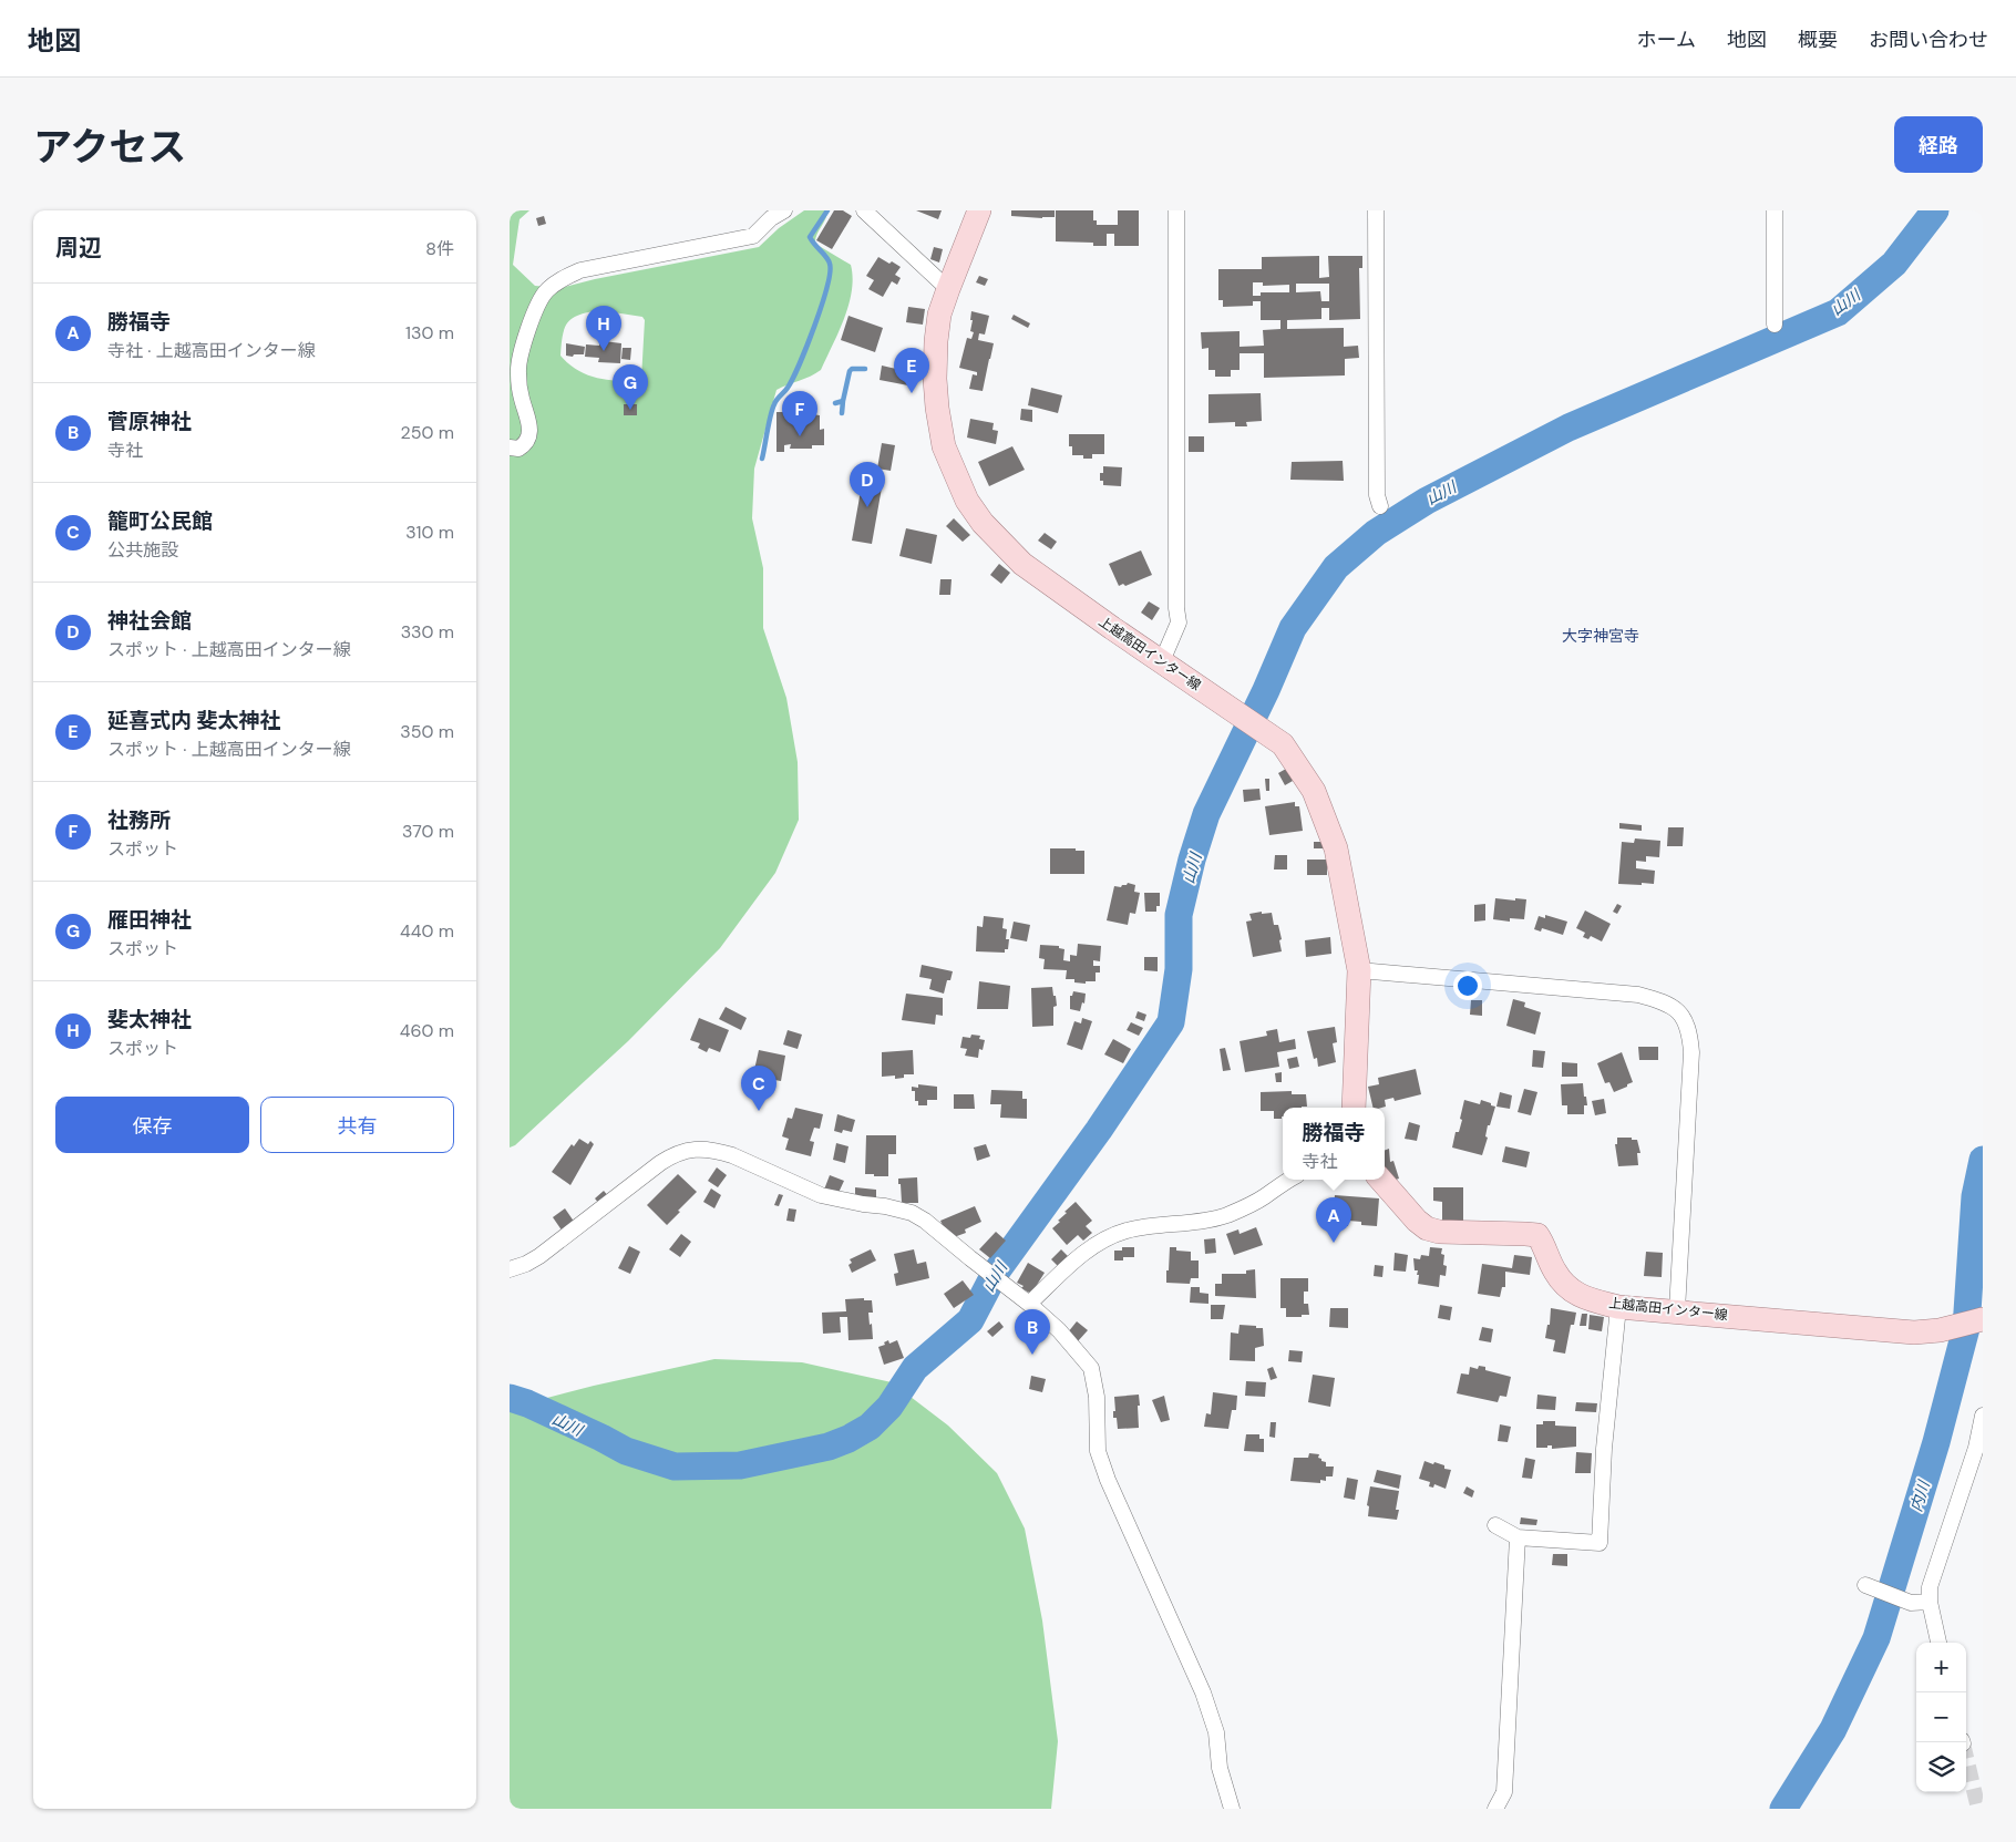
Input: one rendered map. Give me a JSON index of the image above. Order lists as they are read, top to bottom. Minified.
{"streets":{"main road":["上越高田インター線"]},"districts":["大字神宮寺"],"water":["山川","内川"],"page":{"header":"地図","nav":["ホーム","地図","概要","お問い合わせ"],"title":"アクセス","buttons":["経路",["保存","共有"]],"heading":["周辺","8件"],"list":[{"mark":"A","name":"勝福寺","note":"寺社 · 上越高田インター線","value":"130 m"},{"mark":"B","name":"菅原神社","note":"寺社","value":"250 m"},{"mark":"C","name":"籠町公民館","note":"公共施設","value":"310 m"},{"mark":"D","name":"神社会館","note":"スポット · 上越高田インター線","value":"330 m"},{"mark":"E","name":"延喜式内 斐太神社","note":"スポット · 上越高田インター線","value":"350 m"},{"mark":"F","name":"社務所","note":"スポット","value":"370 m"},{"mark":"G","name":"雁田神社","note":"スポット","value":"440 m"},{"mark":"H","name":"斐太神社","note":"スポット","value":"460 m"}],"pins":["H","E","G","F","D","C","A","B"],"popup":["勝福寺","寺社"],"map_buttons":["+","−"]}}
